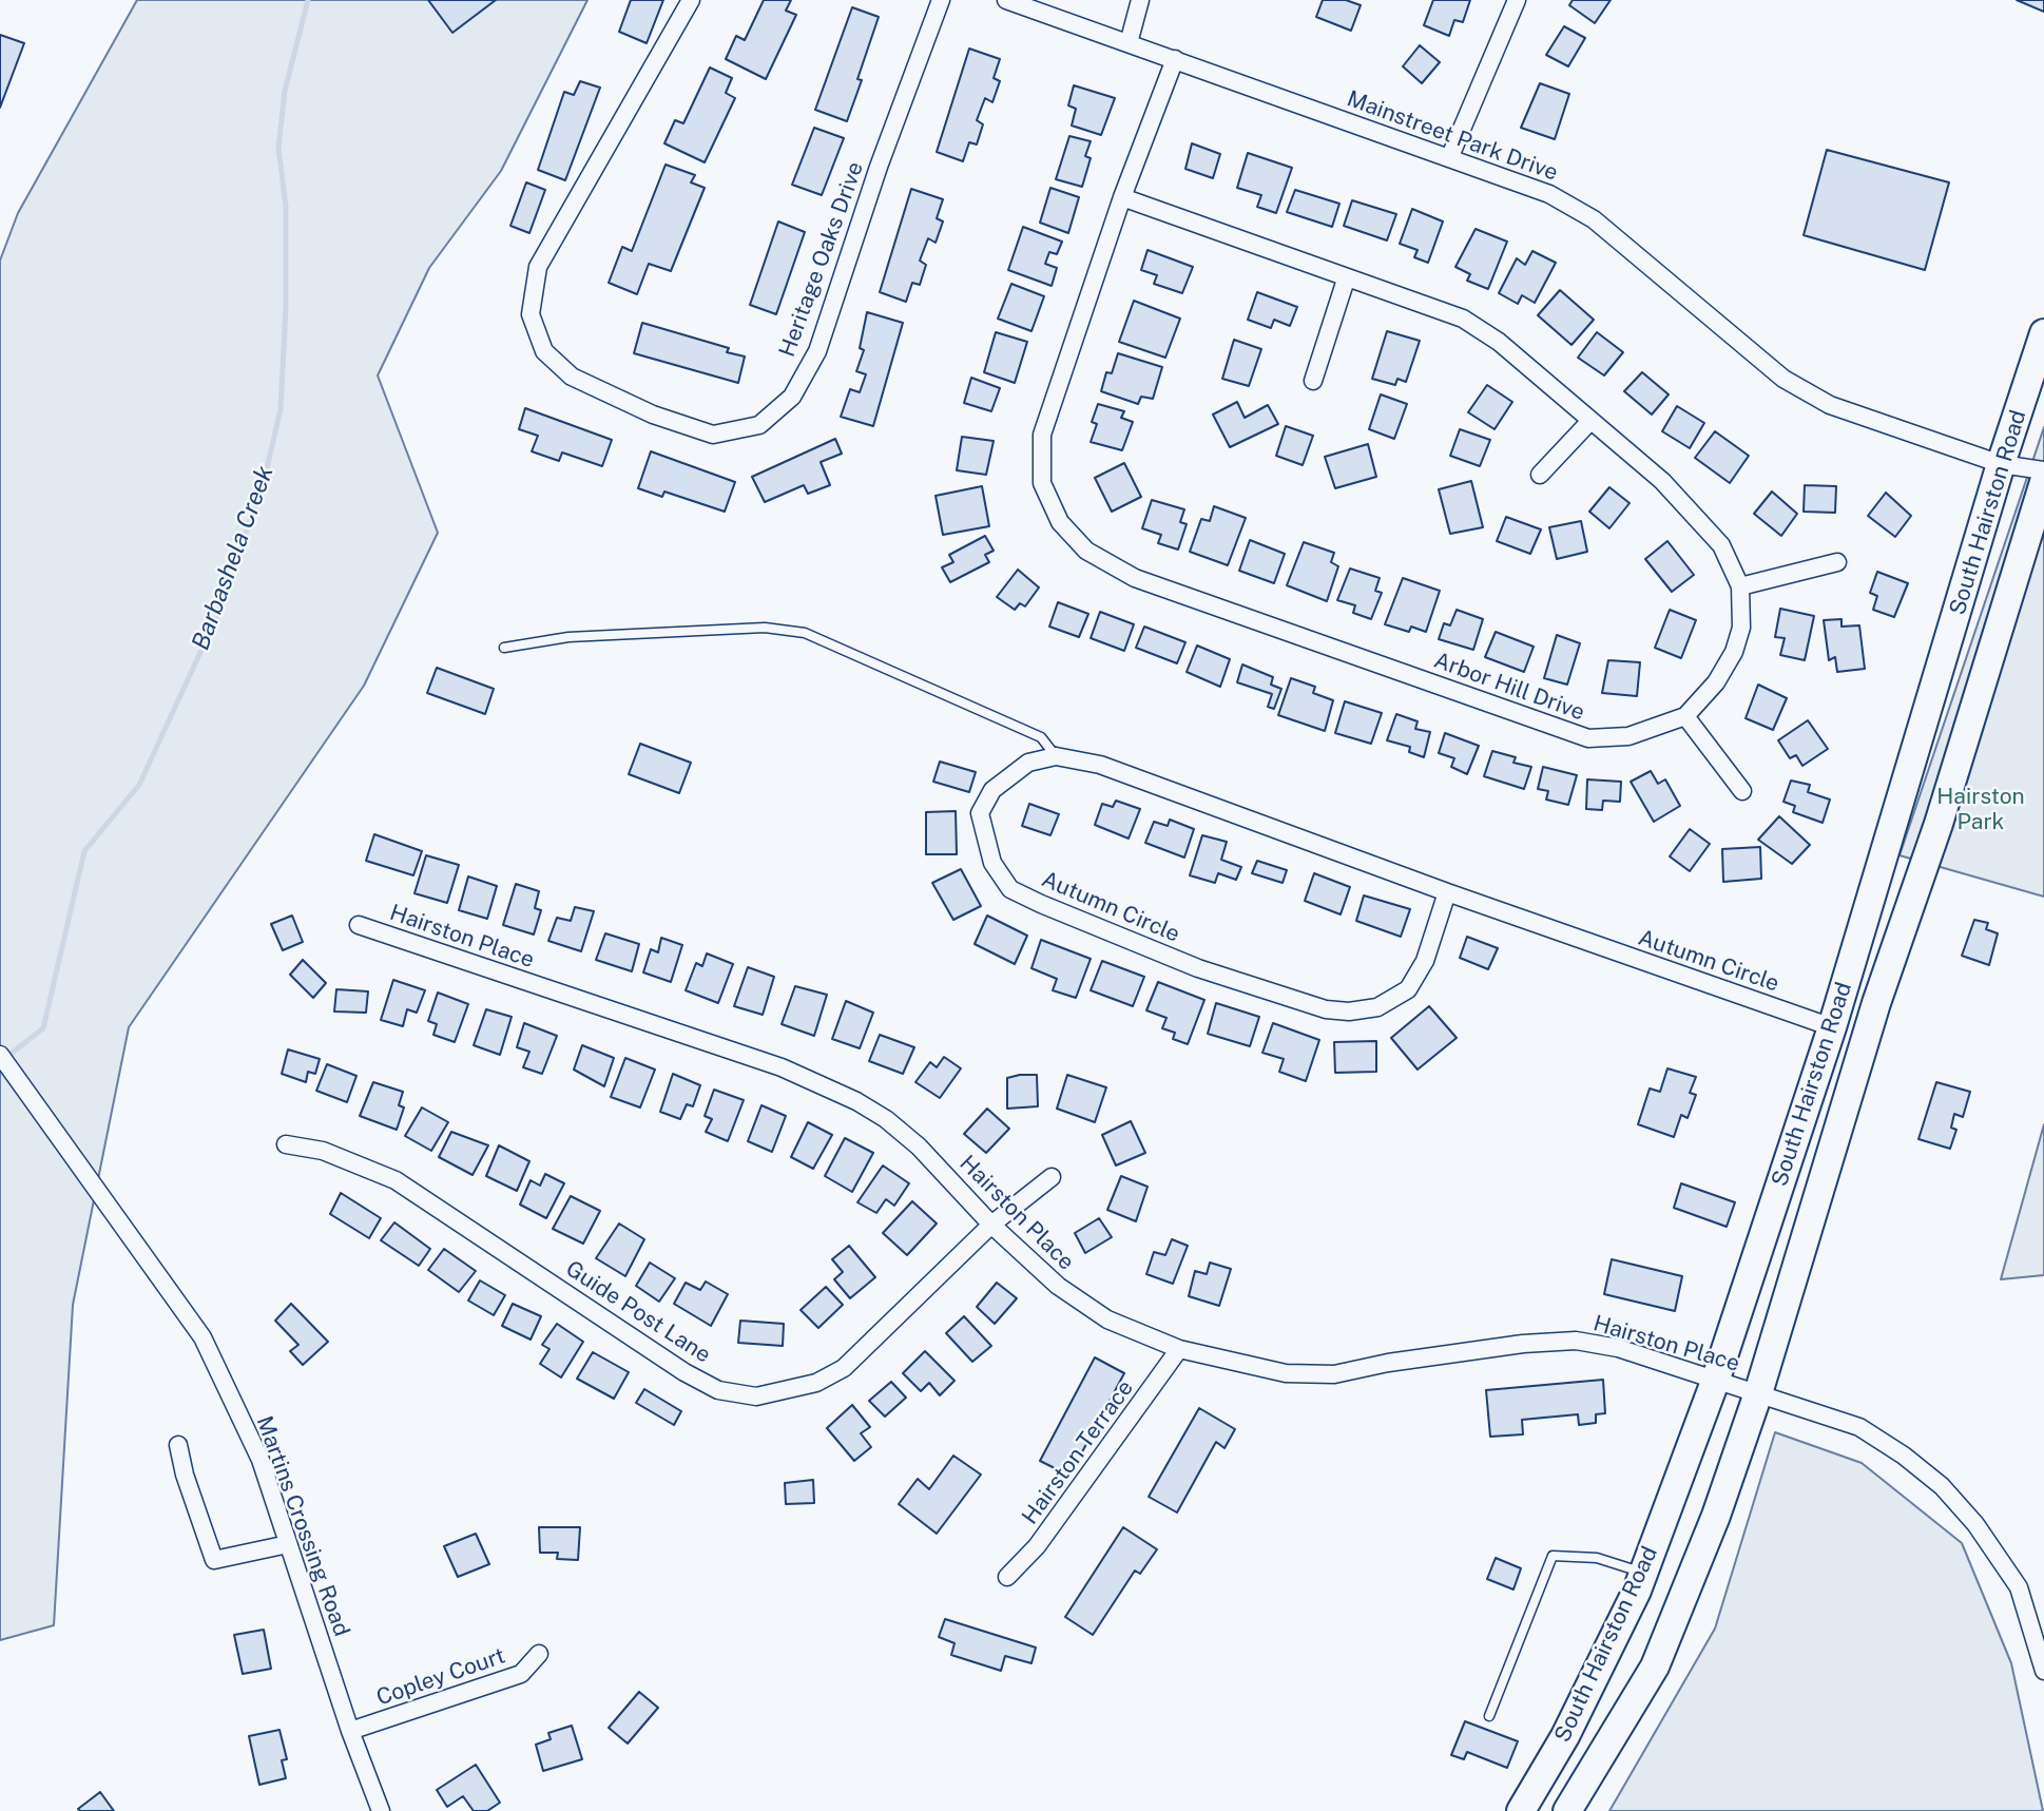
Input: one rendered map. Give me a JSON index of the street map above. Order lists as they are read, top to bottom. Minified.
{"streets":{"main road":["South Hairston Road"],"street":["Mainstreet Park Drive","Heritage Oaks Drive","Arbor Hill Drive","Autumn Circle","Hairston Place","Guide Post Lane","Hairston Terrace","Martins Crossing Road","Copley Court"]},"crossings":[["Mainstreet Park Drive","South Hairston Road"],["Mainstreet Park Drive","Arbor Hill Drive"],["South Hairston Road","Autumn Circle"],["South Hairston Road","Hairston Place"],["Hairston Place","Guide Post Lane"],["Hairston Place","Hairston Terrace"],["Martins Crossing Road","Copley Court"]],"water":["Barbashela Creek"],"parks":["Hairston Park"]}
